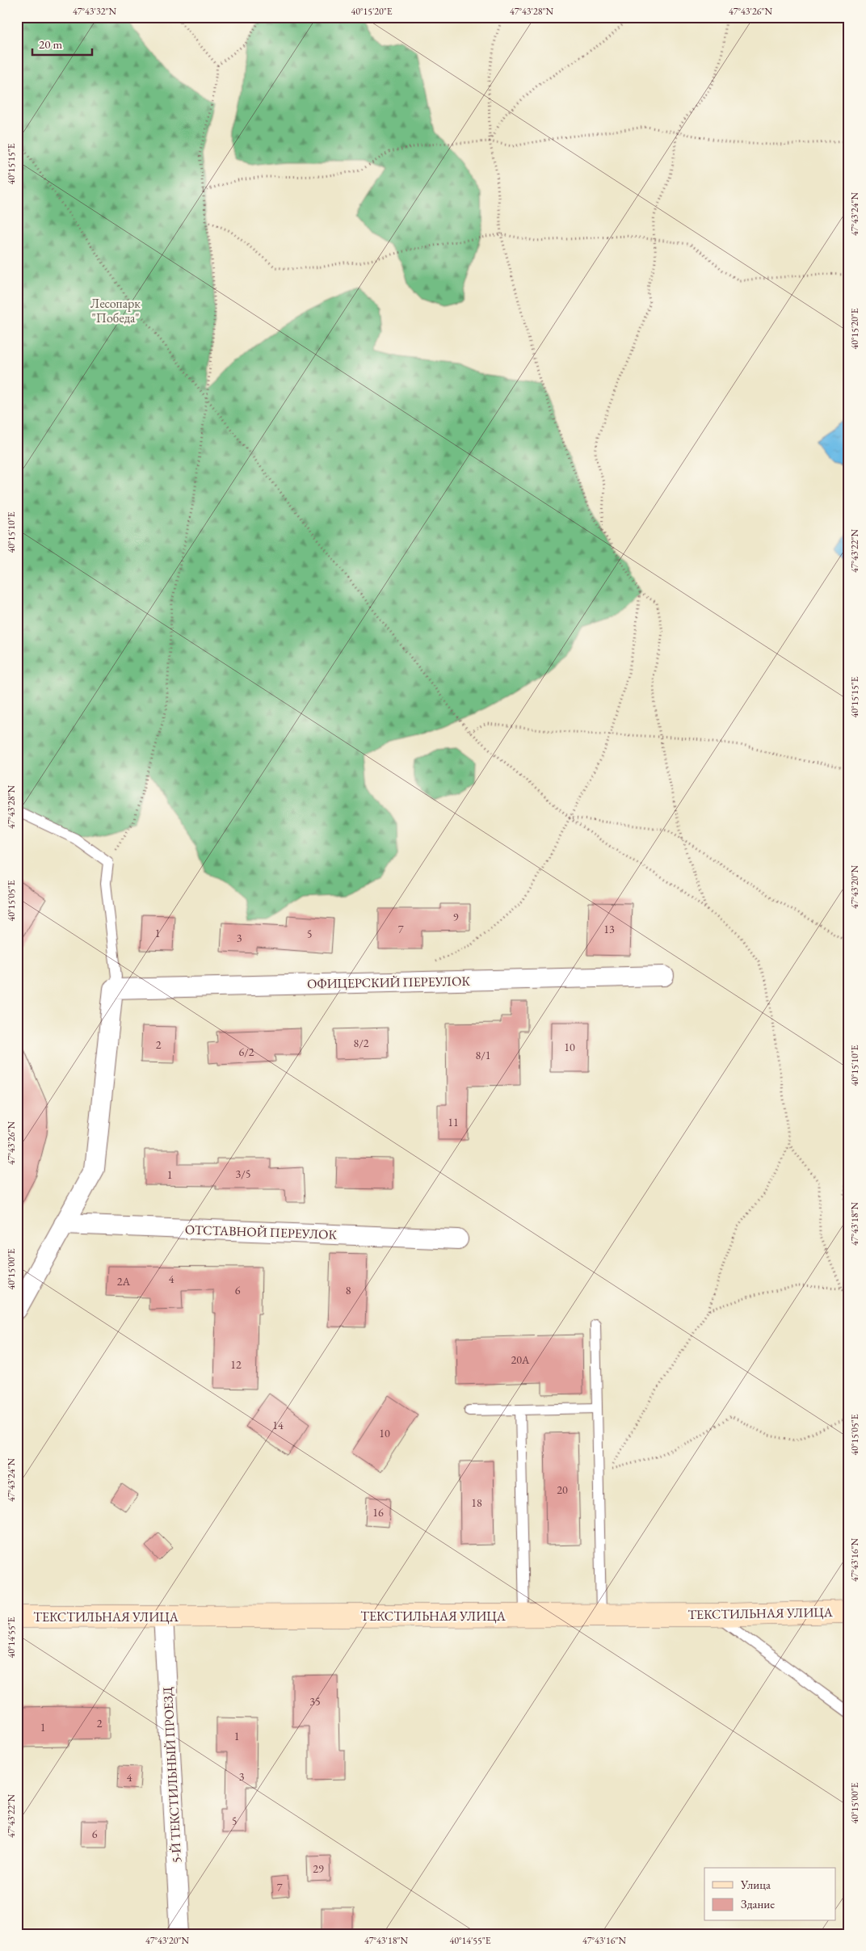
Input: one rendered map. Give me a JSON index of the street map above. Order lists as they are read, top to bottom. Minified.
{"streets":{"main road":["ТЕКСТИЛЬНАЯ УЛИЦА"],"street":["ОФИЦЕРСКИЙ ПЕРЕУЛОК","ОТСТАВНОЙ ПЕРЕУЛОК","5-Й ТЕКСТИЛЬНЫЙ ПРОЕЗД"]},"crossings":[["ТЕКСТИЛЬНАЯ УЛИЦА","5-Й ТЕКСТИЛЬНЫЙ ПРОЕЗД"]],"parks":["Лесопарк \"Победа\""],"house_numbers":["9","7","13","1","5","3","8/2","2","10","6/2","8/1","11","3/5","1","4","2А","6","8","20А","12","14","10","20","18","16","35","2","1","1","3","4","5","6","29","7"],"legend":["Улица","Здание"],"scale_bar":"20 m","coordinates":["47°43'32\"N","40°15'20\"E","47°43'28\"N","47°43'26\"N","40°15'15\"E","47°43'24\"N","40°15'10\"E","47°43'22\"N","47°43'20\"N","40°15'05\"E","47°43'18\"N","40°15'00\"E","47°43'16\"N","40°14'55\"E"]}
